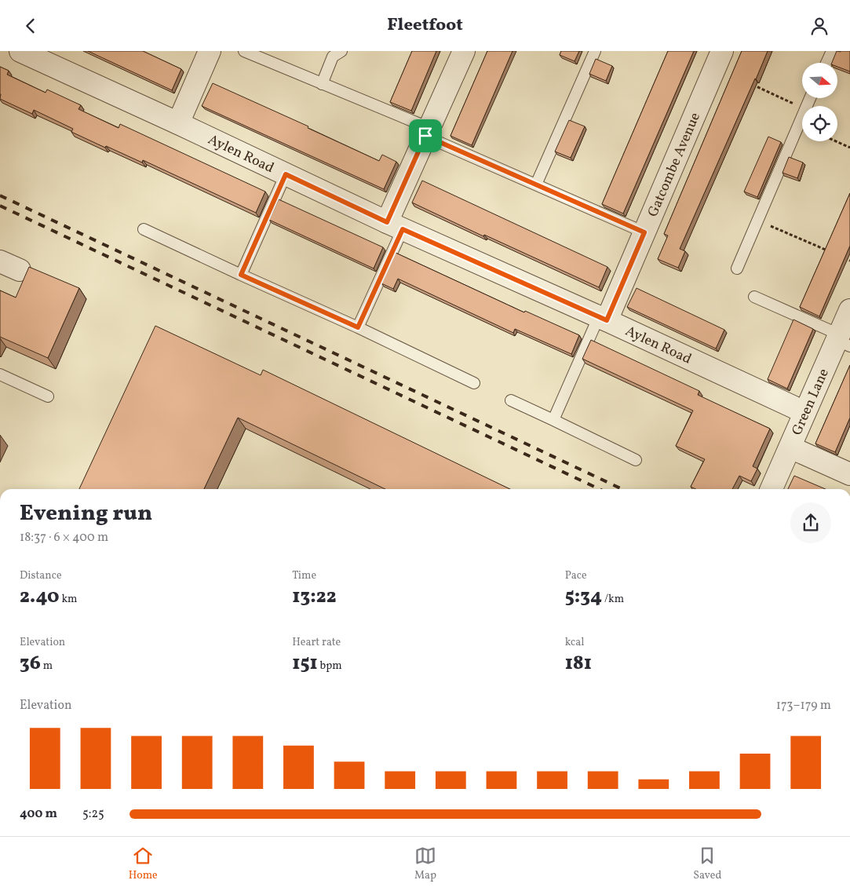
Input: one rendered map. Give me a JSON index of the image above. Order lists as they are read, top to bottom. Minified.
{"streets":{"street":["Aylen Road","Gatcombe Avenue","Green Lane"]},"crossings":[["Aylen Road","Gatcombe Avenue"],["Aylen Road","Green Lane"]],"north":"right","page":{"header":"Fleetfoot","heading":["Evening run","18:37 · 6 × 400 m"],"stats":[["Distance","2.40 km"],["Time","13:22"],["Pace","5:34 /km"],["Elevation","36 m"],["Heart rate","151 bpm"],["kcal","181"]],"chart":["Elevation","173–179 m"],"list":[{"name":"400 m","note":"5:25"}],"tabs":["Home","Map","Saved"]}}
